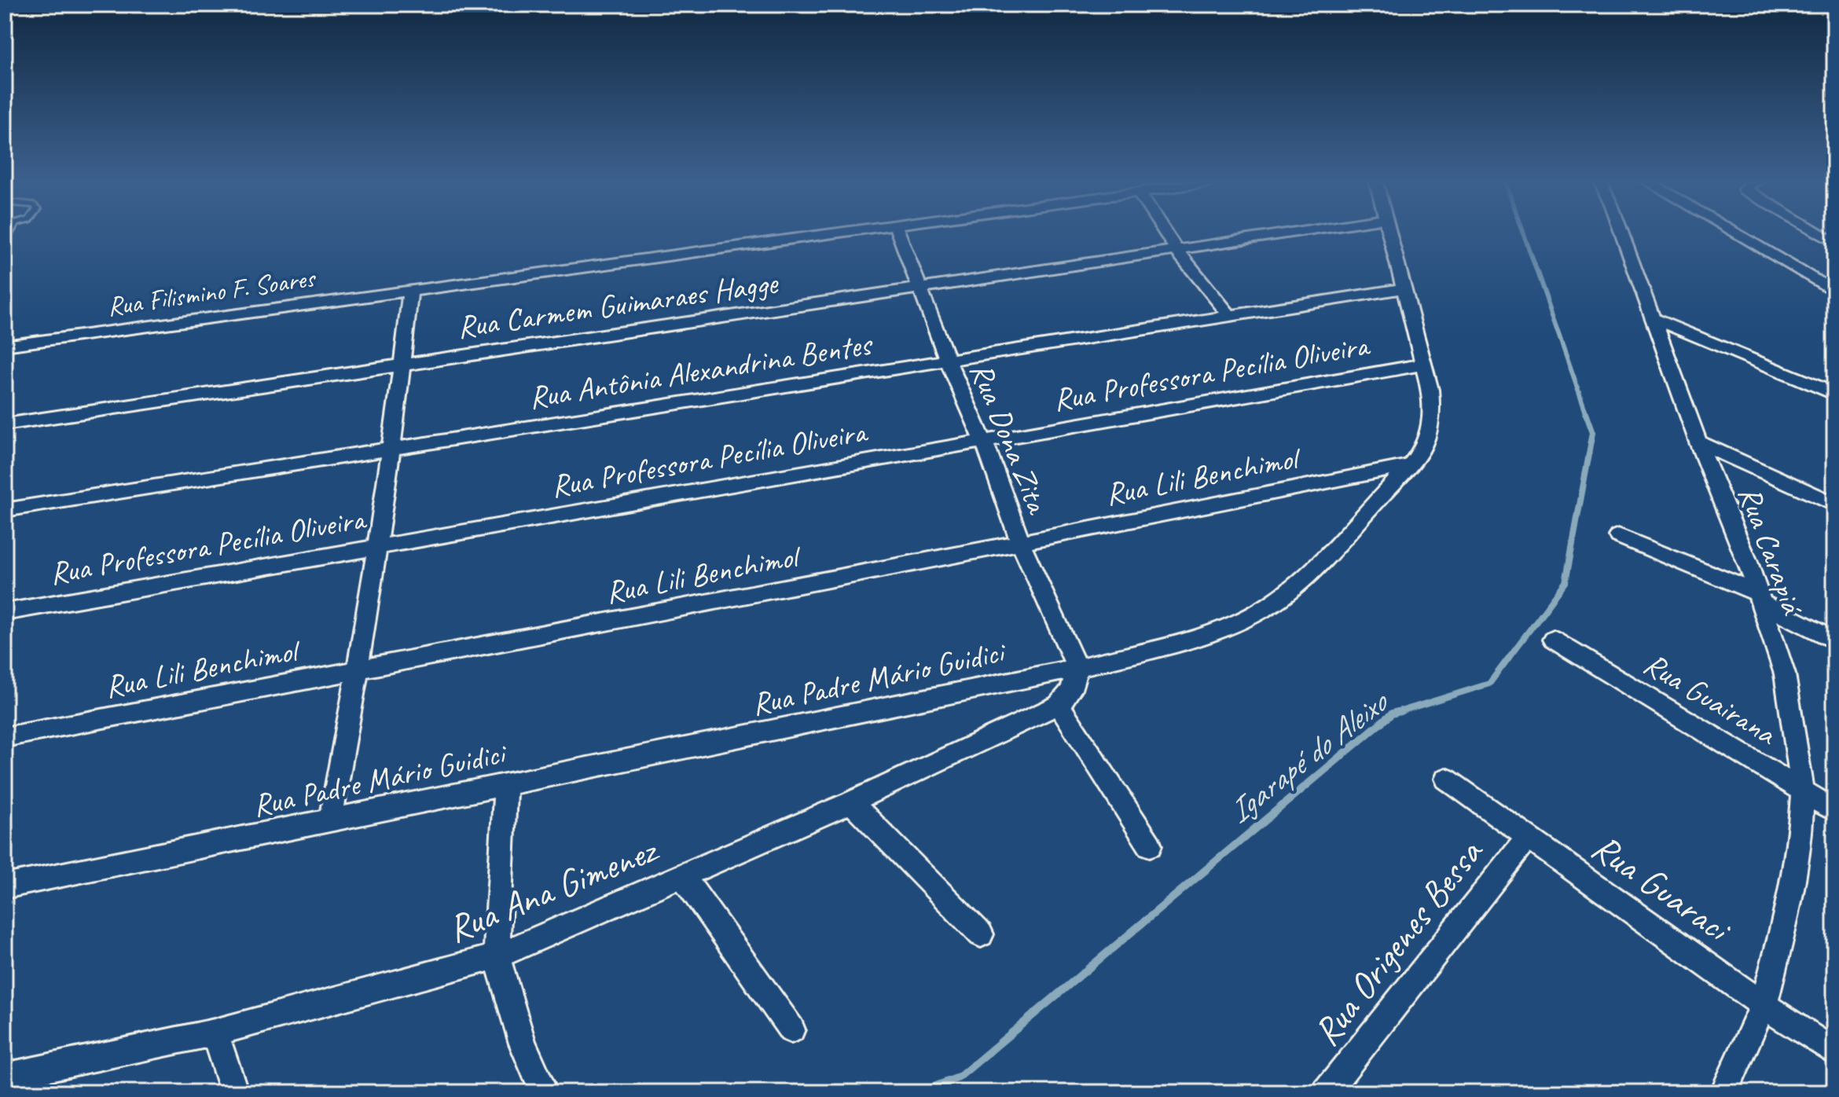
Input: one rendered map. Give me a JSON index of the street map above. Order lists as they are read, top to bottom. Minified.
{"streets":{"street":["Rua Filismino F. Soares","Rua Carmem Guimaraes Hagge","Rua Antônia Alexandrina Bentes","Rua Professora Pecília Oliveira","Rua Dona Zita","Rua Lili Benchimol","Rua Carapiá","Rua Padre Mário Guidici","Rua Guairana","Rua Guaraci","Rua Ana Gimenez","Rua Origenes Bessa"]},"crossings":[["Rua Carmem Guimaraes Hagge","Rua Dona Zita"],["Rua Antônia Alexandrina Bentes","Rua Dona Zita"],["Rua Antônia Alexandrina Bentes","Rua Padre Mário Guidici"],["Rua Professora Pecília Oliveira","Rua Dona Zita"],["Rua Professora Pecília Oliveira","Rua Padre Mário Guidici"],["Rua Dona Zita","Rua Lili Benchimol"],["Rua Dona Zita","Rua Padre Mário Guidici"],["Rua Lili Benchimol","Rua Padre Mário Guidici"],["Rua Carapiá","Rua Guairana"],["Rua Carapiá","Rua Guaraci"],["Rua Guaraci","Rua Origenes Bessa"]],"water":["Igarapé do Aleixo"]}
